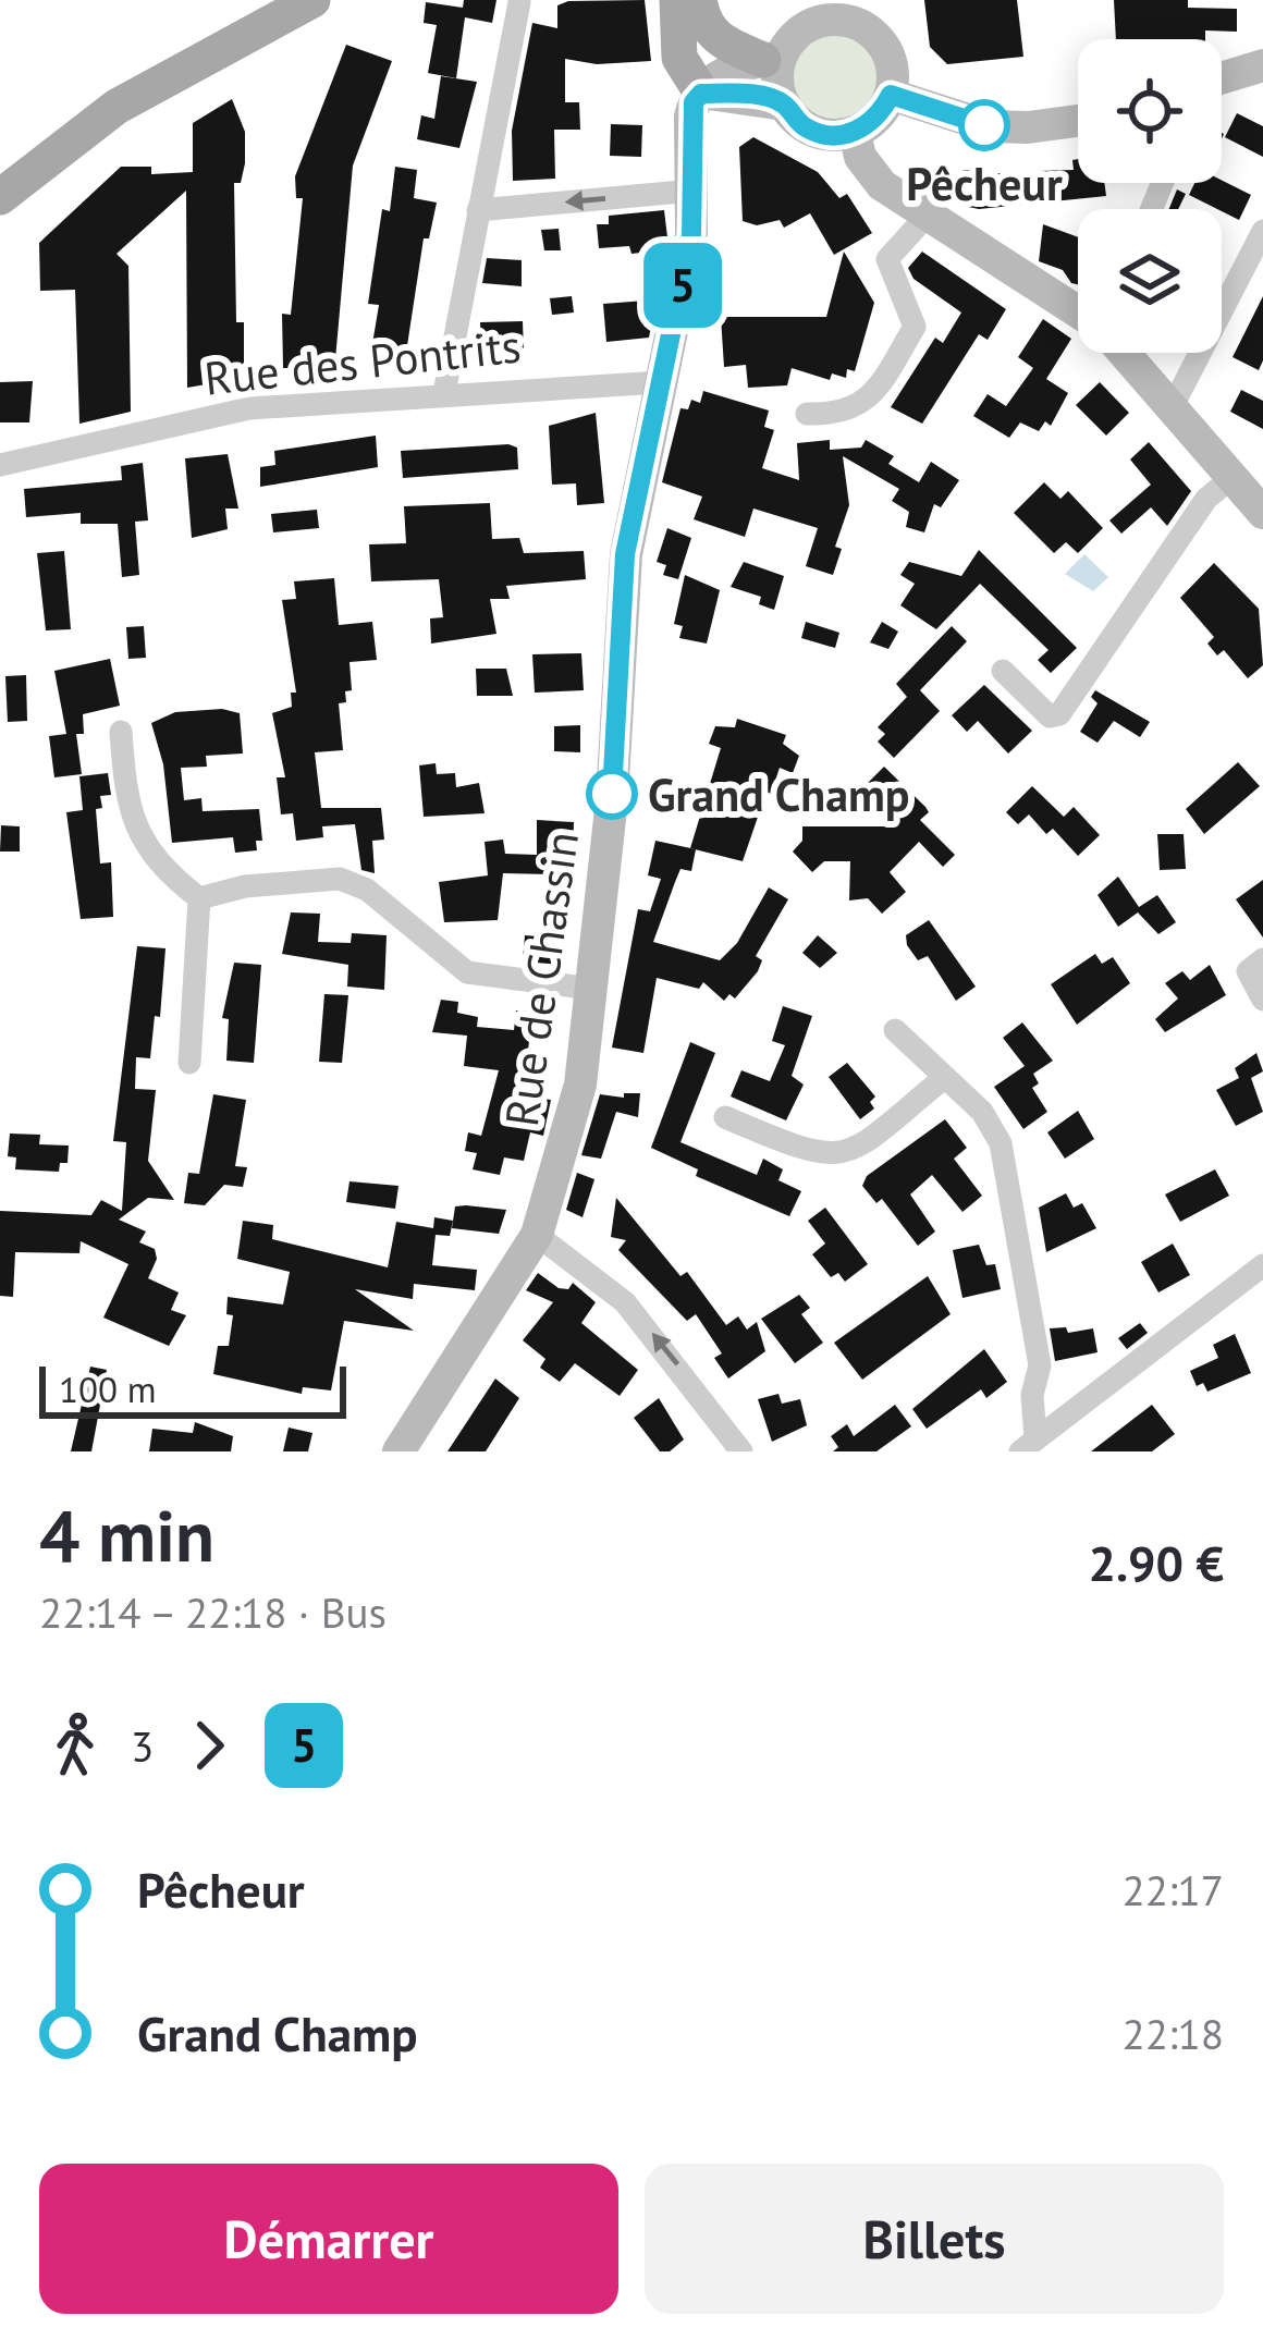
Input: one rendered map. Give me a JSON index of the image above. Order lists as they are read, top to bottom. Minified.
{"streets":{"main road":["Rue de Chassin"],"street":["Rue des Pontrits"]},"crossings":[["Rue des Pontrits","Rue de Chassin"]],"places":["Pêcheur","Grand Champ"],"lines":["bus line 5"],"scale_bar":"100 m","page":{"on_map":"5","scale":"100 m","heading":["4 min","22:14 – 22:18 · Bus","2.90 €"],"legs":["3","5"],"list":[{"name":"Pêcheur","value":"22:17"},{"name":"Grand Champ","value":"22:18"}],"buttons":["Démarrer","Billets"]}}
